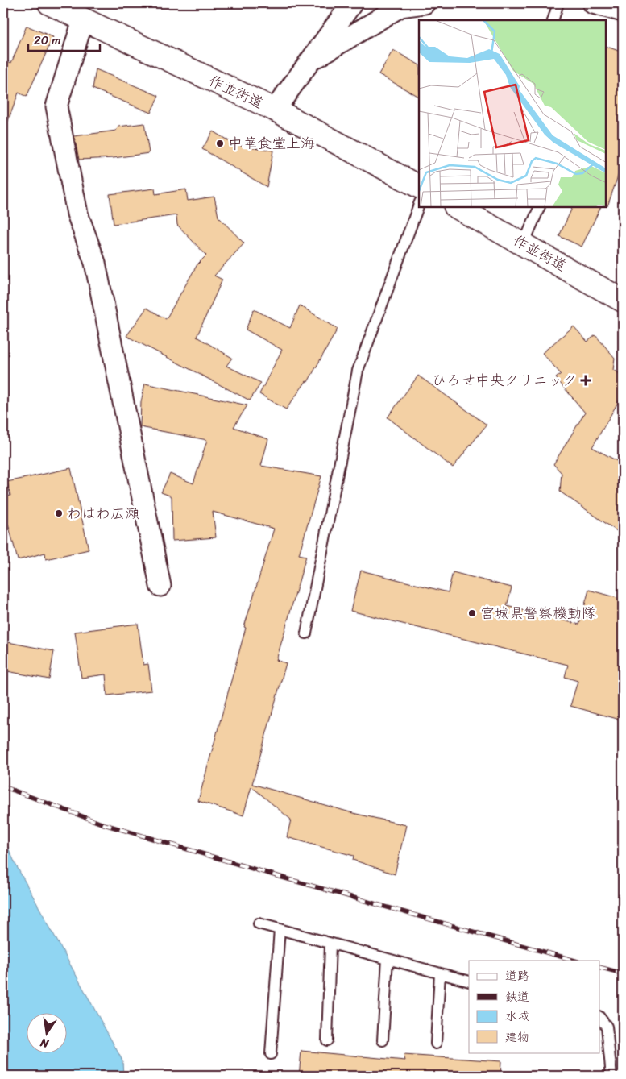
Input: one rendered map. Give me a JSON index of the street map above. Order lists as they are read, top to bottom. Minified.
{"streets":{"street":["作並街道"]},"places":{"other":["中華食堂上海","わはわ広瀬","宮城県警察機動隊"],"health":["ひろせ中央クリニック"]},"legend":["道路","鉄道","水域","建物"],"scale_bar":"20 m","north":"bottom"}
